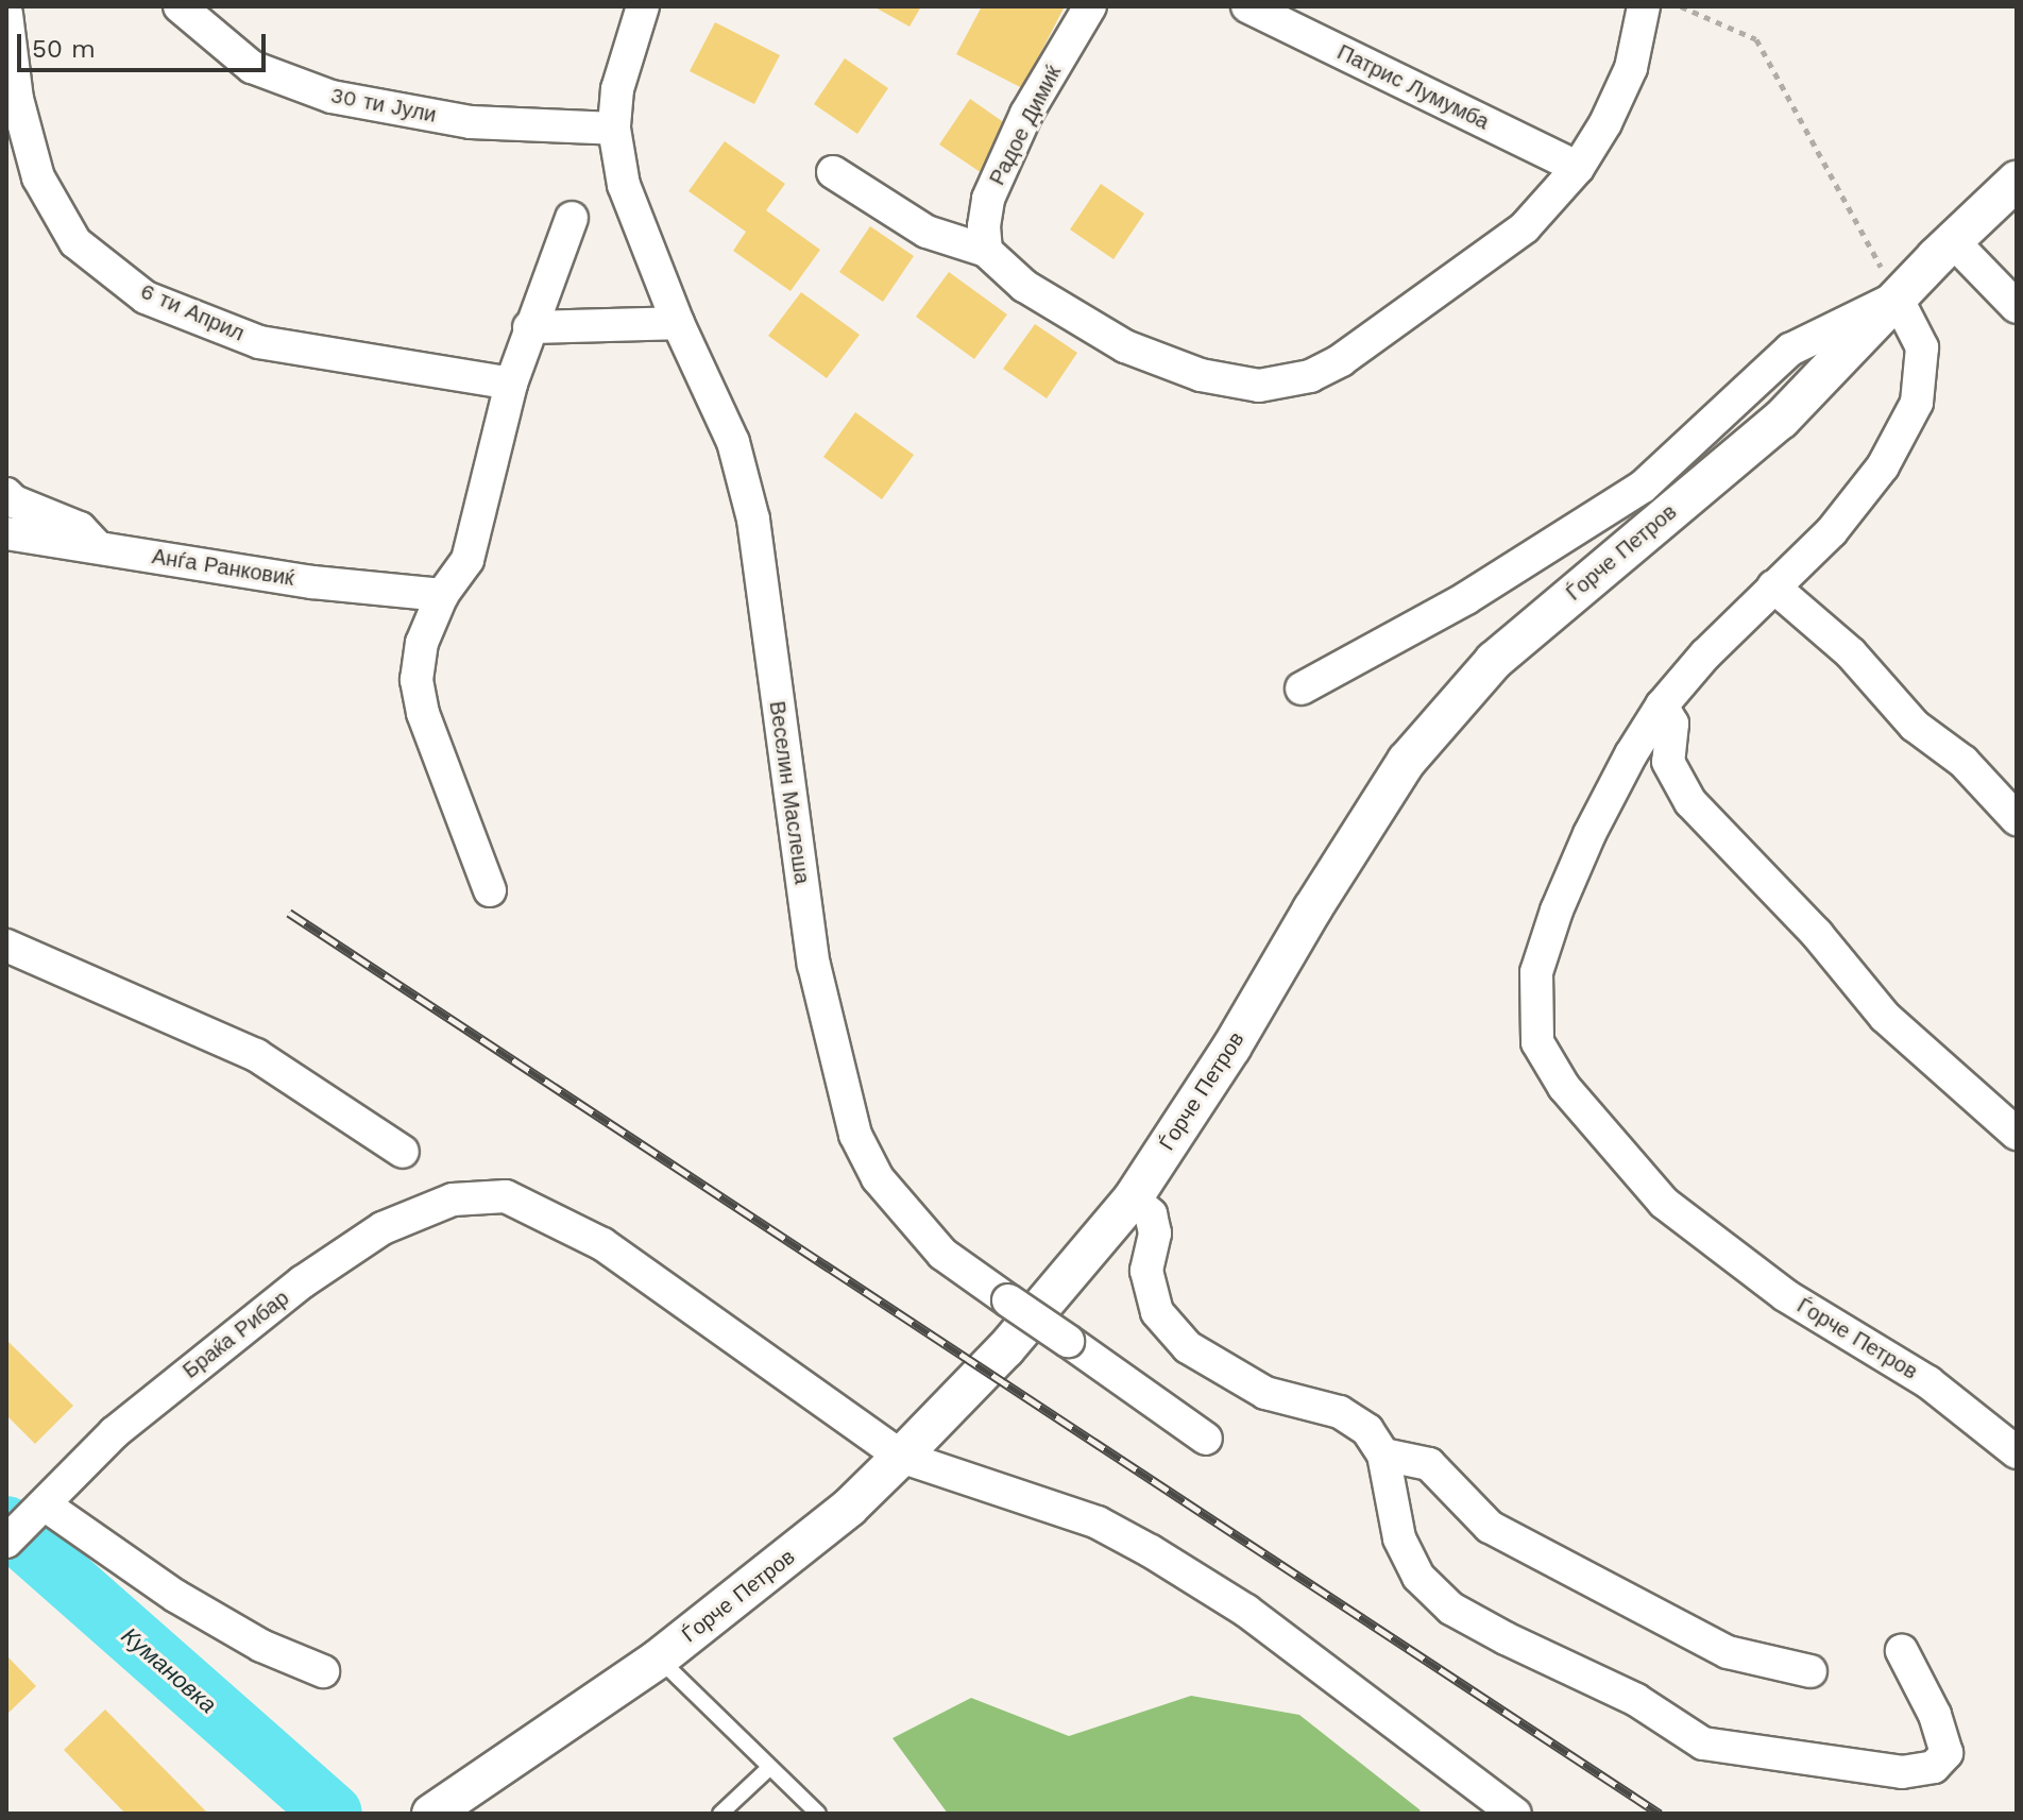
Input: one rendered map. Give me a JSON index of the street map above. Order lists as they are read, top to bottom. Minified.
{"streets":{"street":["Патрис Лумумба","30 ти Јули","Радое Димиќ","6 ти Април","Ѓорче Петров","Анѓа Ранковиќ","Веселин Маслеша","Браќа Рибар"]},"crossings":[["30 ти Јули","Веселин Маслеша"],["Ѓорче Петров","Браќа Рибар"]],"water":["Кумановка"],"scale_bar":"50 m"}
